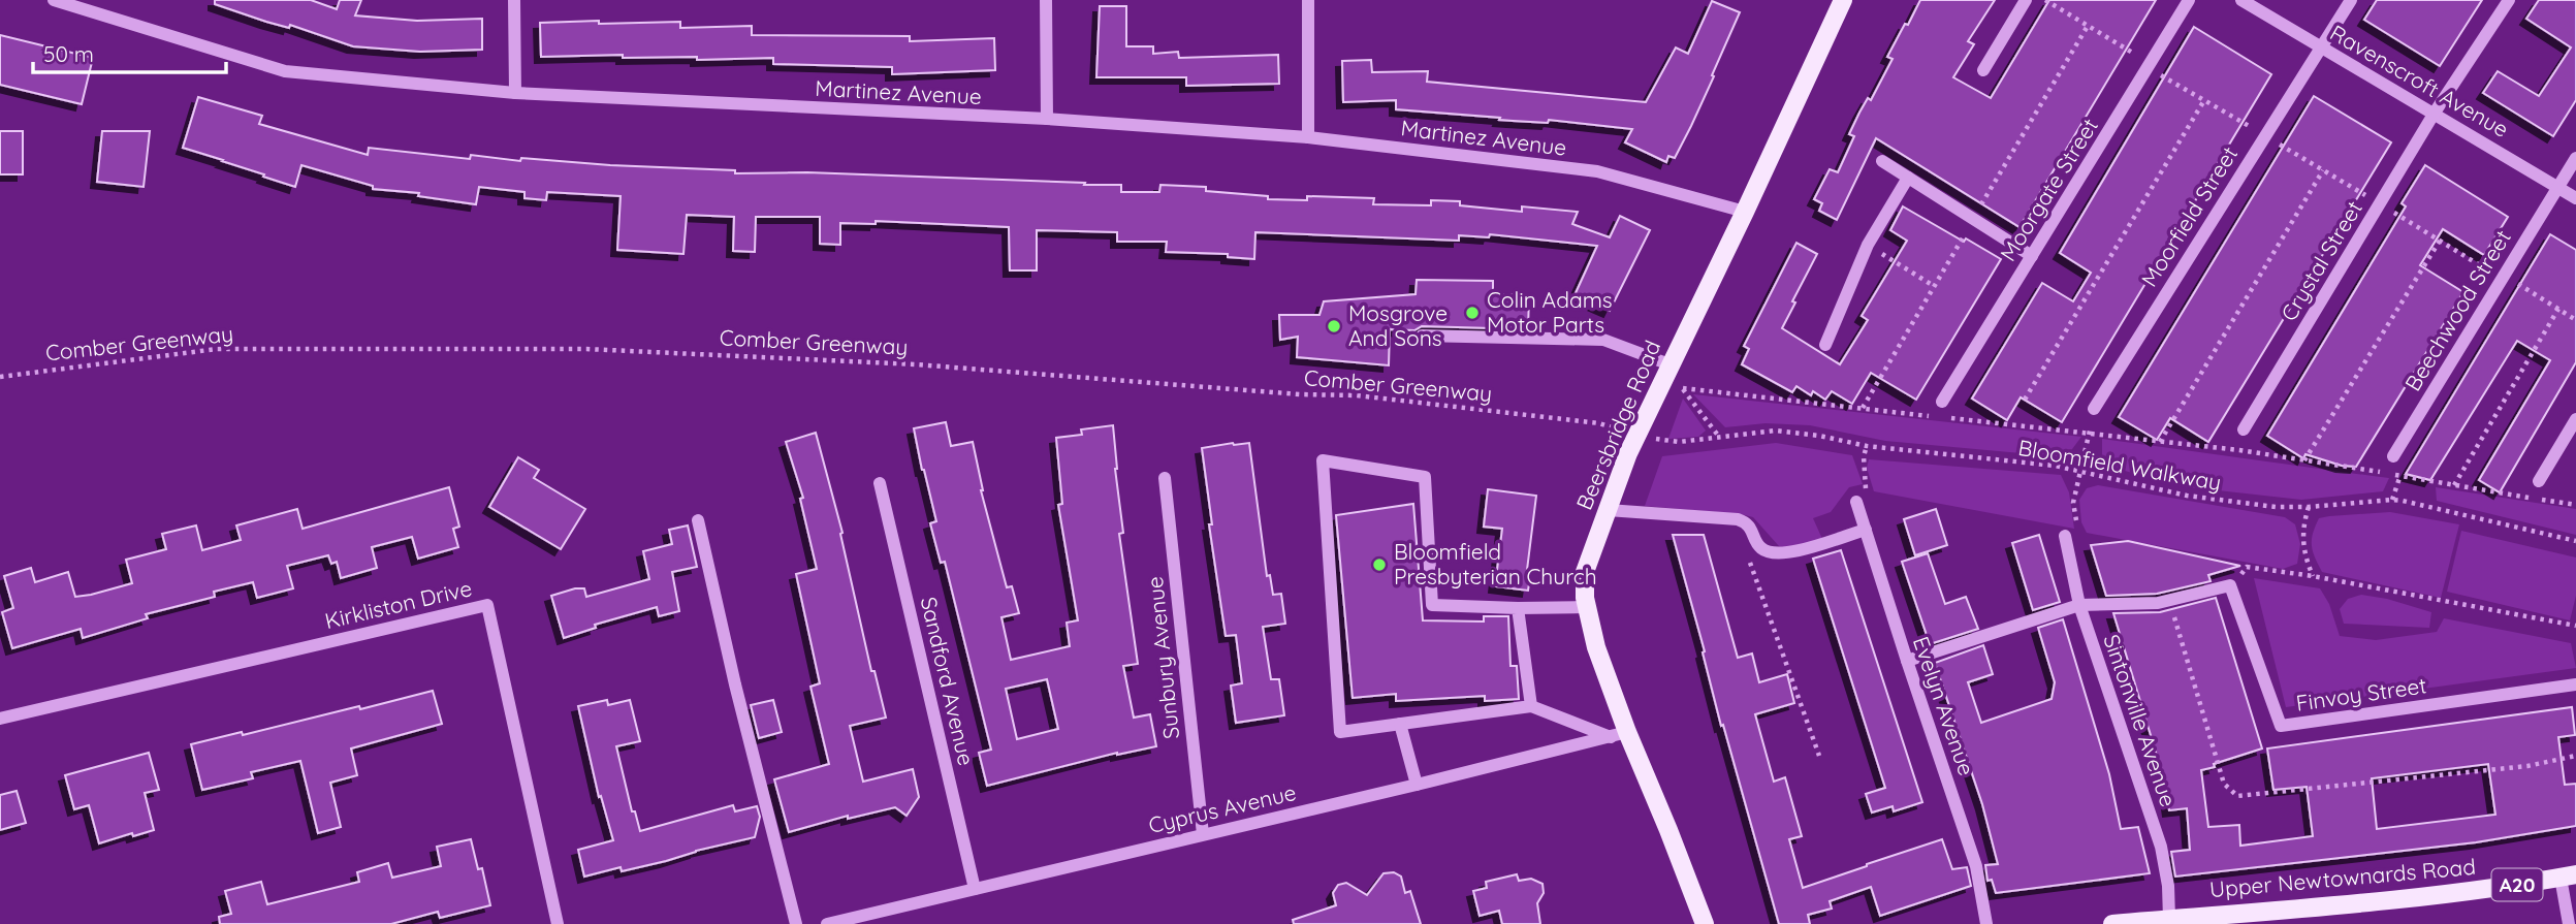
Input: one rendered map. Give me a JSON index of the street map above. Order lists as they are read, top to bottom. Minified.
{"streets":{"main road":["Beersbridge Road","Upper Newtownards Road","A20"],"street":["Ravenscroft Avenue","Martinez Avenue","Moorgate Street","Moorfield Street","Crystal Street","Beechwood Street","Kirkliston Drive","Sunbury Avenue","Sandford Avenue","Finvoy Street","Evelyn Avenue","Sintonville Avenue","Cyprus Avenue"],"path":["Comber Greenway","Bloomfield Walkway"]},"crossings":[["Ravenscroft Avenue","Moorfield Street"],["Ravenscroft Avenue","Crystal Street"],["Ravenscroft Avenue","Beechwood Street"],["Martinez Avenue","Beersbridge Road"],["Beersbridge Road","Cyprus Avenue"],["Sunbury Avenue","Cyprus Avenue"],["Sandford Avenue","Cyprus Avenue"],["Sintonville Avenue","Upper Newtownards Road"]],"places":["Colin Adams Motor Parts","Mosgrove And Sons","Bloomfield Presbyterian Church"],"scale_bar":"50 m"}
